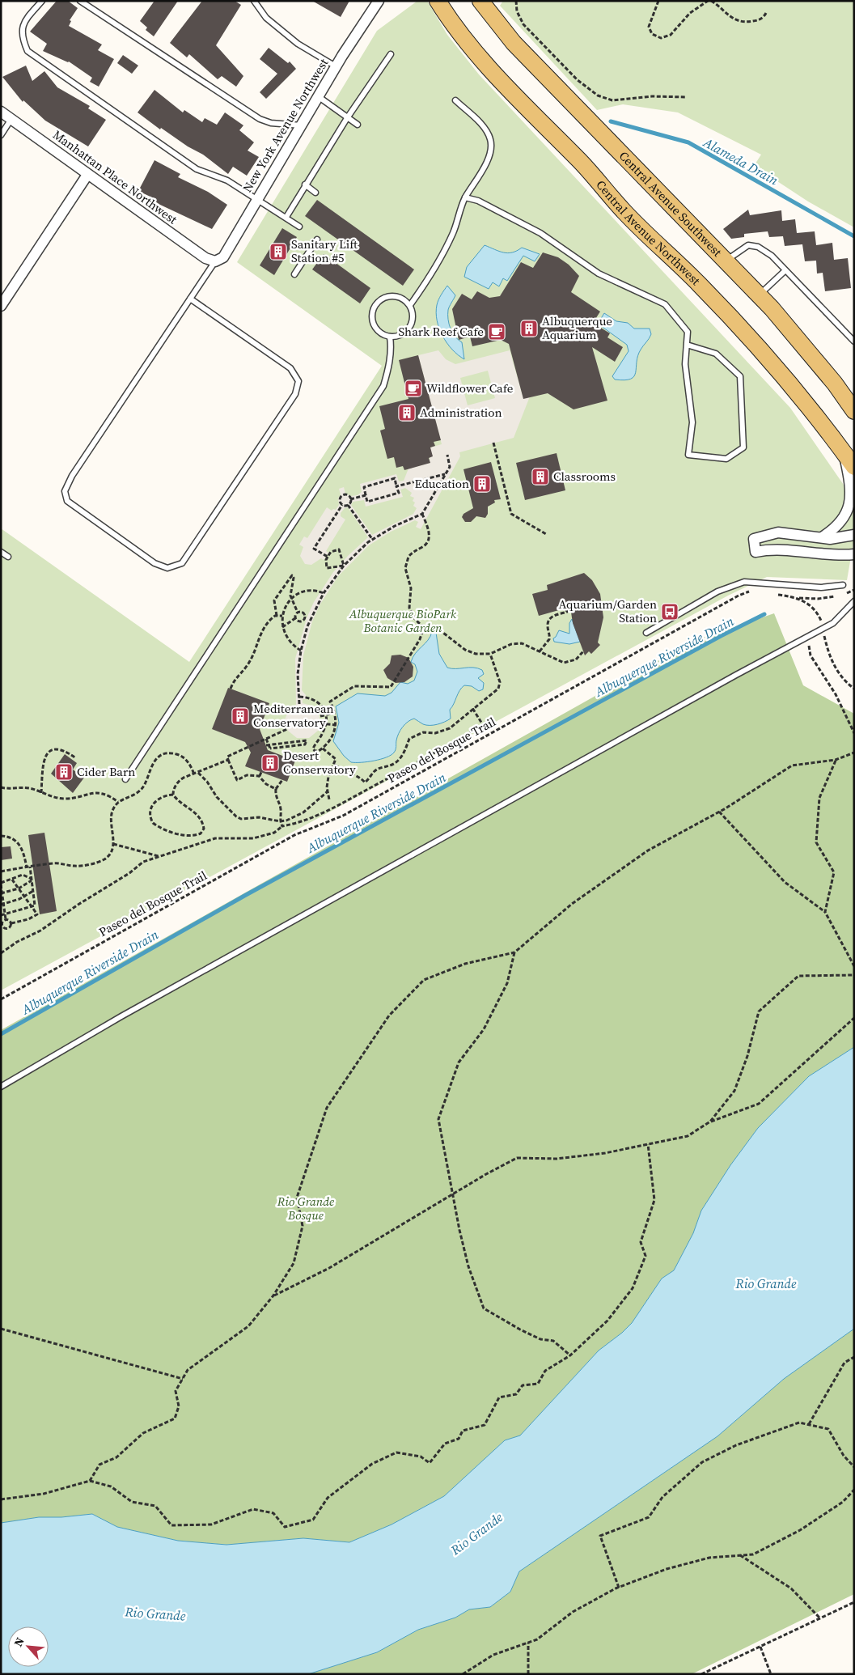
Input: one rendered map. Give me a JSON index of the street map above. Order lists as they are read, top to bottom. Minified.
{"streets":{"main road":["Central Avenue Southwest","Central Avenue Northwest"],"street":["New York Avenue Northwest","Manhattan Place Northwest"],"path":["Paseo del Bosque Trail"]},"crossings":[["New York Avenue Northwest","Manhattan Place Northwest"]],"water":["Alameda Drain","Albuquerque Riverside Drain","Rio Grande"],"parks":["Albuquerque BioPark Botanic Garden","Rio Grande Bosque"],"places":{"building":["Sanitary Lift Station #5","Albuquerque Aquarium","Administration","Classrooms","Education","Mediterranean Conservatory","Desert Conservatory","Cider Barn"],"cafe":["Shark Reef Cafe","Wildflower Cafe"],"bus stop":["Aquarium/Garden Station"]},"north":"top left"}
